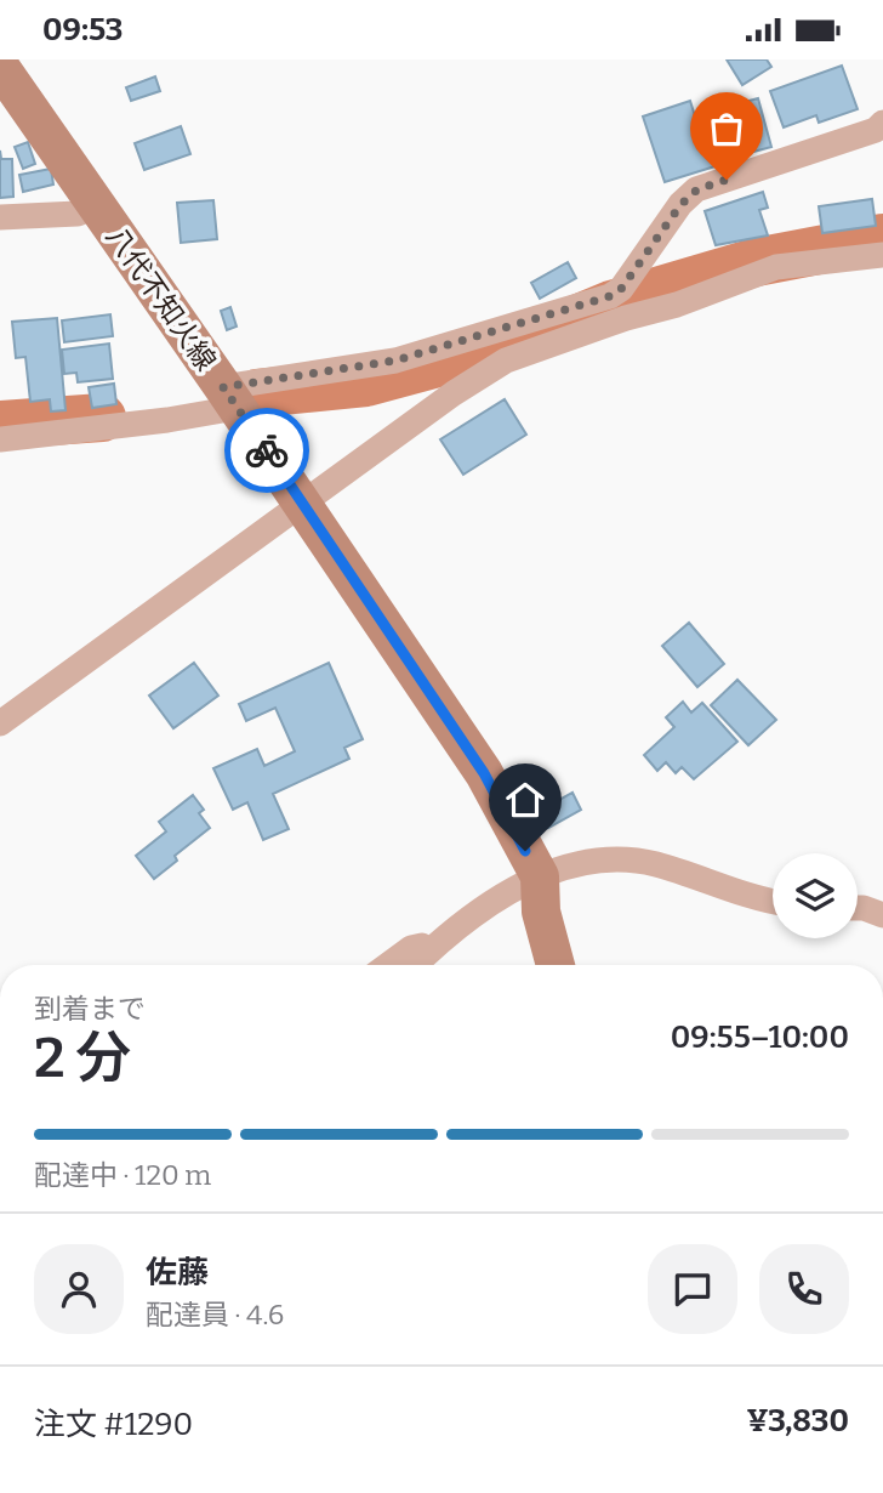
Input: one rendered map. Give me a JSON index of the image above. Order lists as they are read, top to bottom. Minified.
{"streets":{"main road":["八代不知火線"]},"page":{"status":"09:53","heading":["2 分","到着まで","09:55–10:00"],"panel":["佐藤","配達員 · 4.6","注文 #1290","¥3,830"],"bar":"配達中 · 120 m"}}
